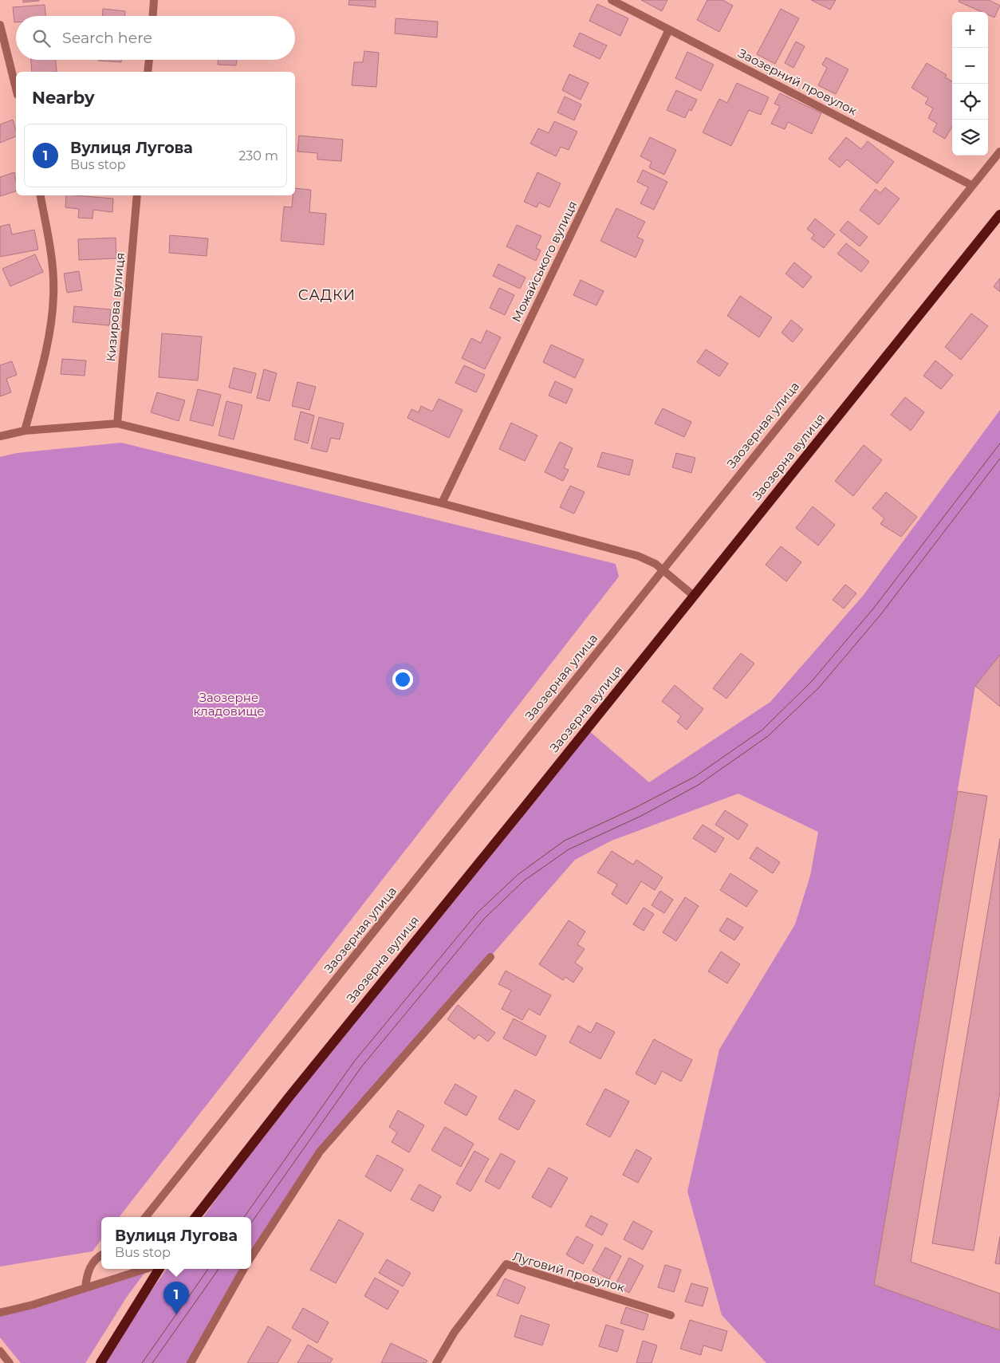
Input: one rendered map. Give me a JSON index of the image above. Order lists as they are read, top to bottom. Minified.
{"streets":{"main road":["Заозерна вулиця"],"street":["Заозерний провулок","Можайського вулиця","Кизирова вулиця","Заозерная улица","Луговий провулок"]},"crossings":[["Заозерний провулок","Можайського вулиця"],["Заозерний провулок","Заозерная улица"]],"districts":["САДКИ"],"parks":["Заозерне кладовище"],"page":{"map_buttons":["+","−"],"search":"Search here","heading":"Nearby","list":[{"mark":"1","name":"Вулиця Лугова","note":"Bus stop","value":"230 m"}],"popup":["Вулиця Лугова","Bus stop"],"pins":"1"}}
